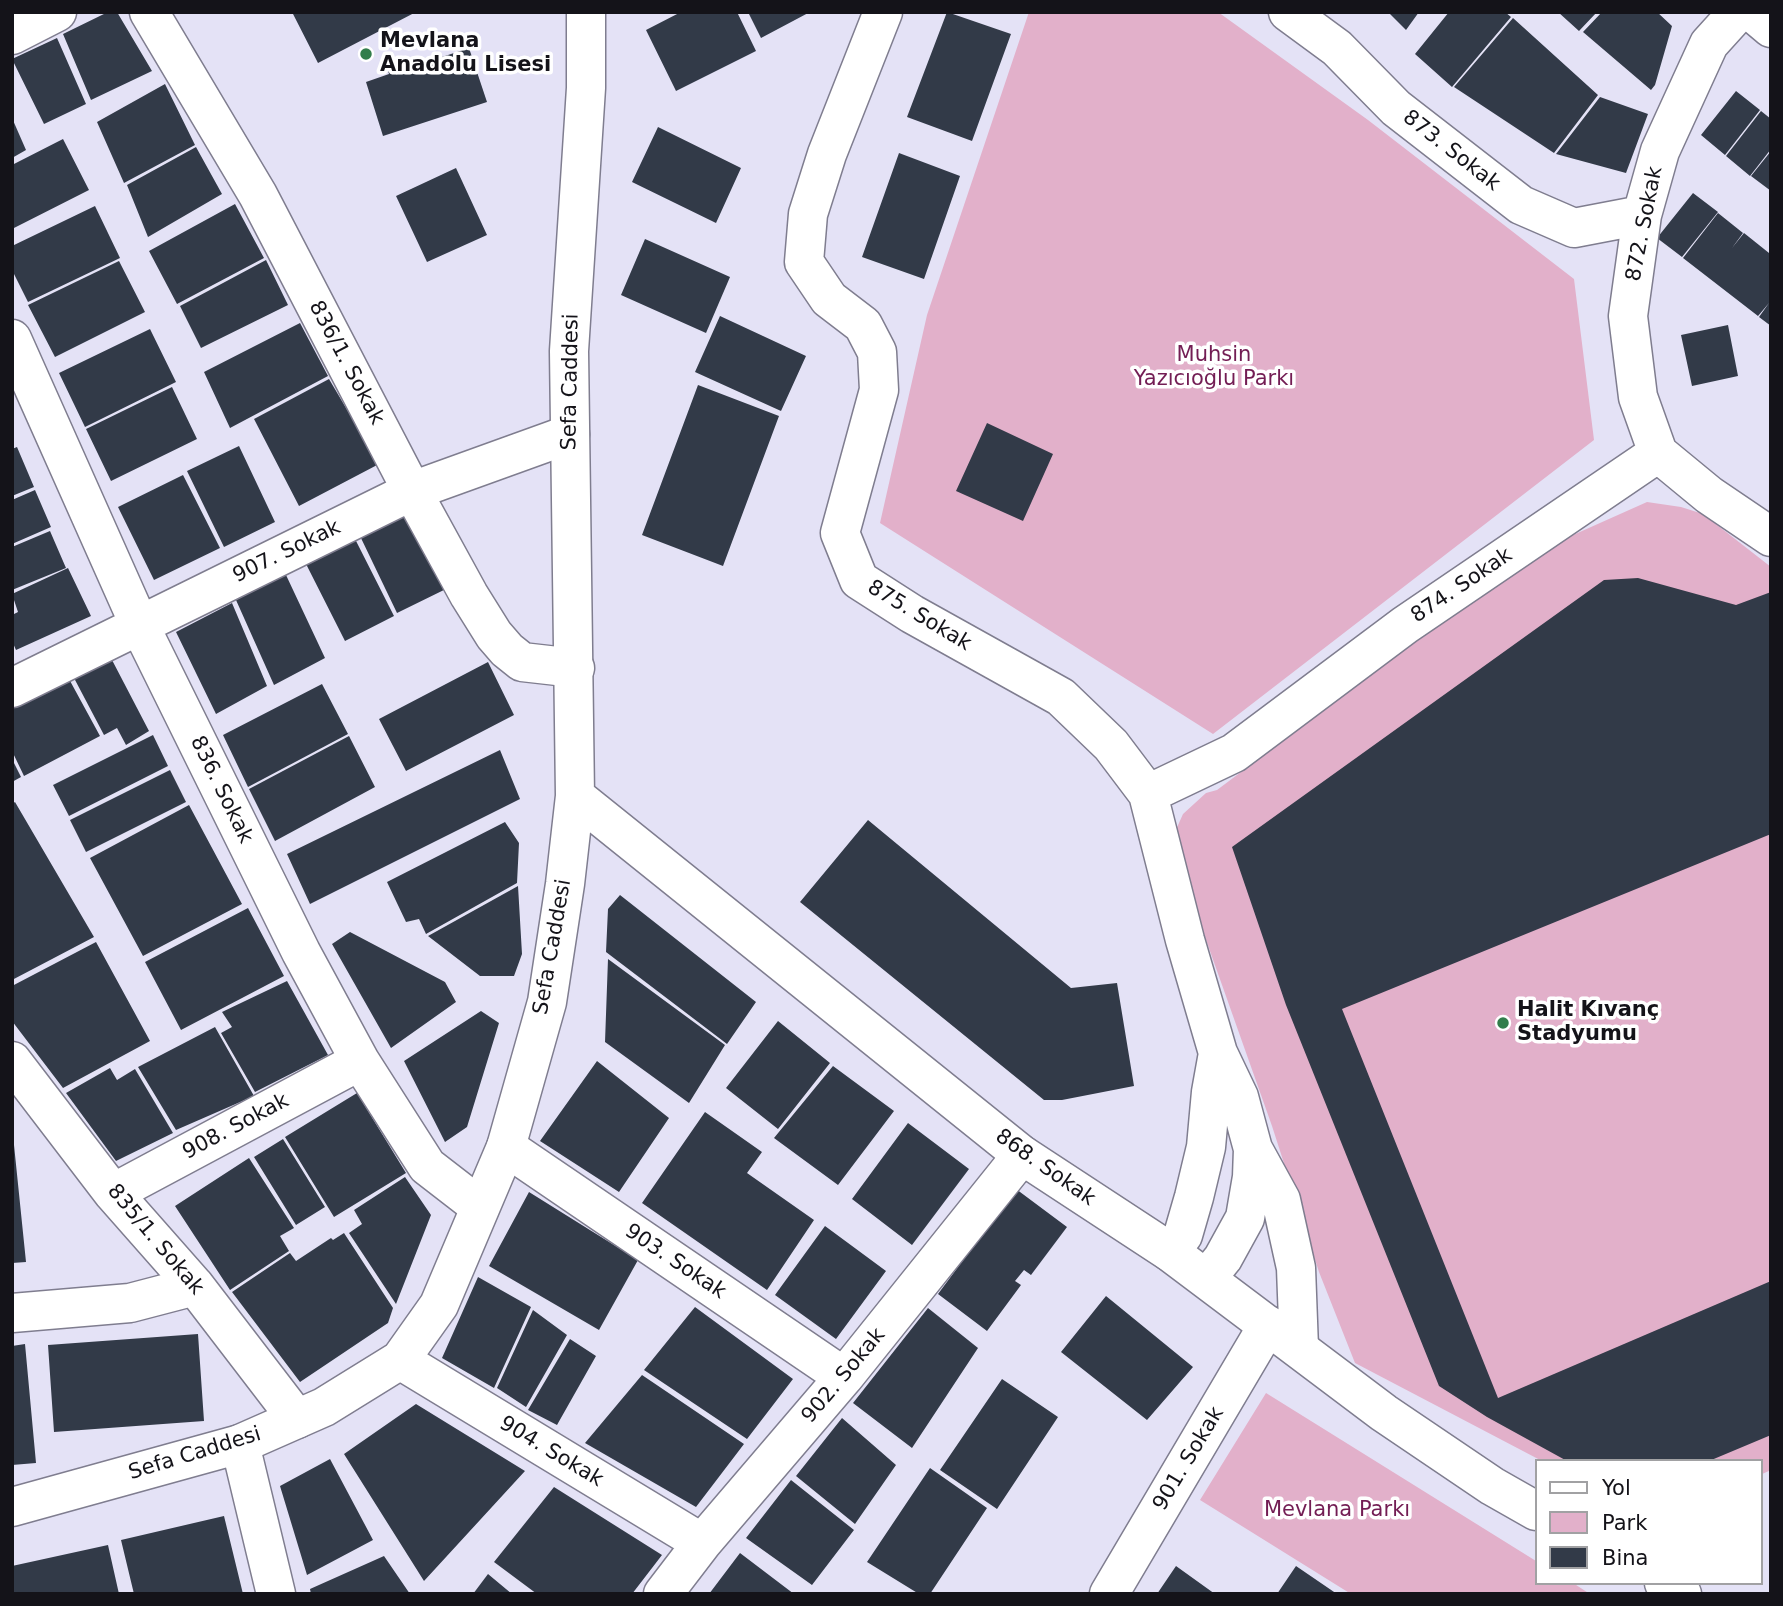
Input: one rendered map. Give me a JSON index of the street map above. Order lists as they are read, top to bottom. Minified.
{"streets":{"street":["873. Sokak","872. Sokak","836/1. Sokak","Sefa Caddesi","907. Sokak","874. Sokak","875. Sokak","836. Sokak","908. Sokak","868. Sokak","835/1. Sokak","903. Sokak","902. Sokak","904. Sokak","901. Sokak"]},"crossings":[["873. Sokak","872. Sokak"],["872. Sokak","874. Sokak"],["836/1. Sokak","Sefa Caddesi"],["836/1. Sokak","907. Sokak"],["Sefa Caddesi","907. Sokak"],["Sefa Caddesi","836. Sokak"],["Sefa Caddesi","868. Sokak"],["Sefa Caddesi","835/1. Sokak"],["Sefa Caddesi","903. Sokak"],["Sefa Caddesi","904. Sokak"],["907. Sokak","836. Sokak"],["874. Sokak","875. Sokak"],["836. Sokak","908. Sokak"],["908. Sokak","835/1. Sokak"],["868. Sokak","902. Sokak"],["868. Sokak","901. Sokak"],["903. Sokak","902. Sokak"],["902. Sokak","904. Sokak"]],"parks":["Muhsin Yazıcıoğlu Parkı","Mevlana Parkı"],"places":["Mevlana Anadolu Lisesi","Halit Kıvanç Stadyumu"],"legend":["Yol","Park","Bina"]}
